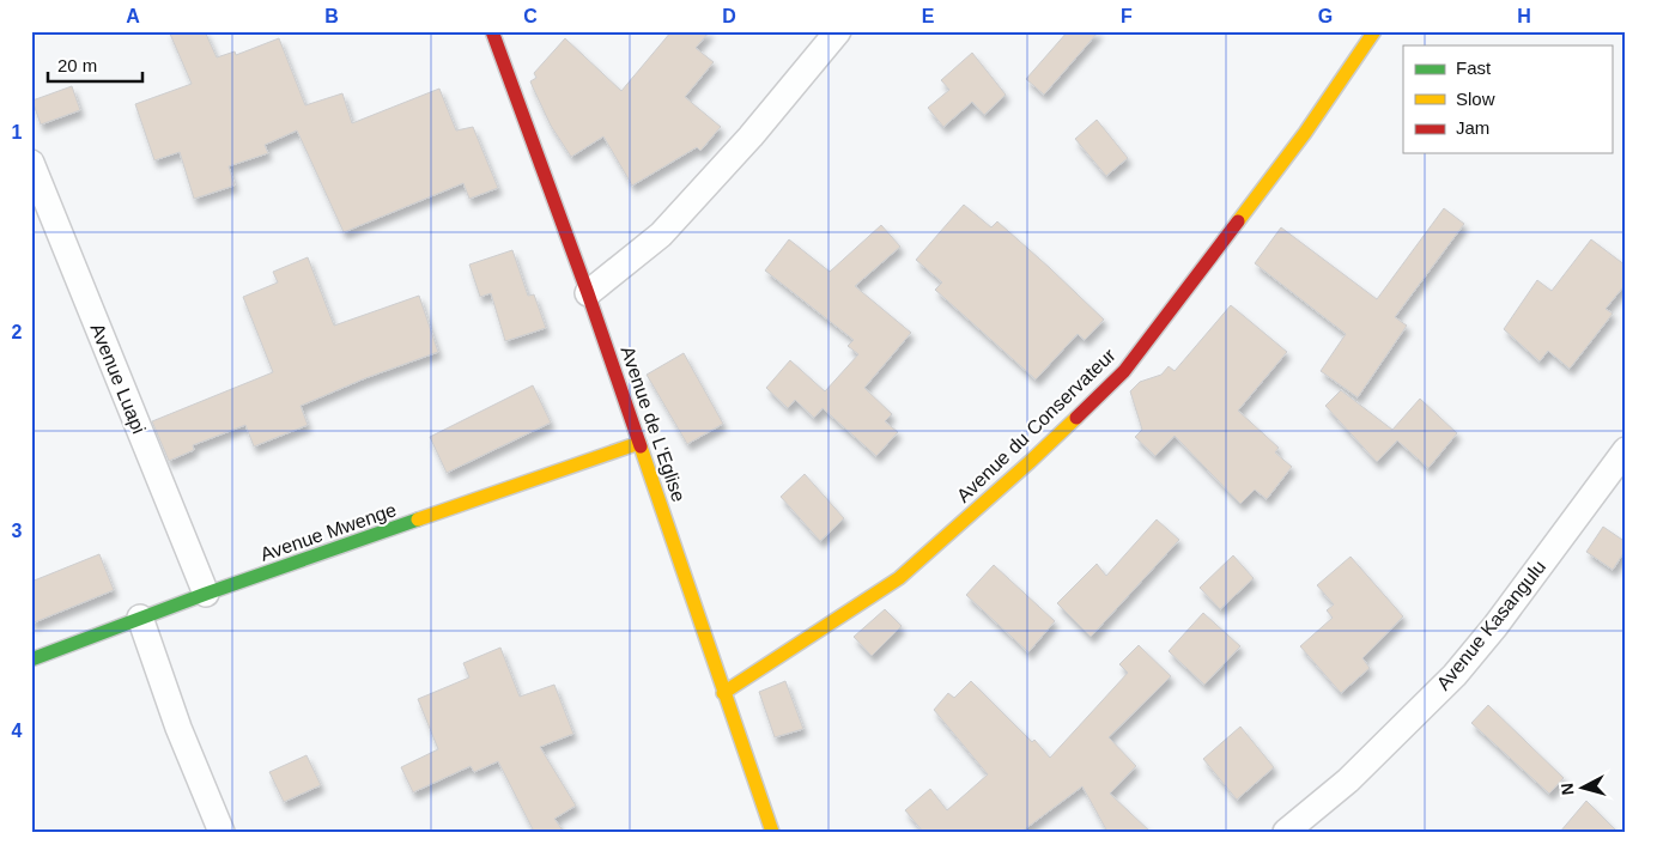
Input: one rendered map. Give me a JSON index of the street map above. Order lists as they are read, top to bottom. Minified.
{"streets":{"street":["Avenue Luapi","Avenue de L'Eglise","Avenue du Conservateur","Avenue Mwenge","Avenue Kasangulu"]},"crossings":[["Avenue Luapi","Avenue Mwenge"],["Avenue de L'Eglise","Avenue du Conservateur"],["Avenue de L'Eglise","Avenue Mwenge"]],"legend":["Fast","Slow","Jam"],"scale_bar":"20 m","north":"left","grid":{"columns":["A","B","C","D","E","F","G","H"],"rows":["1","2","3","4"]}}
